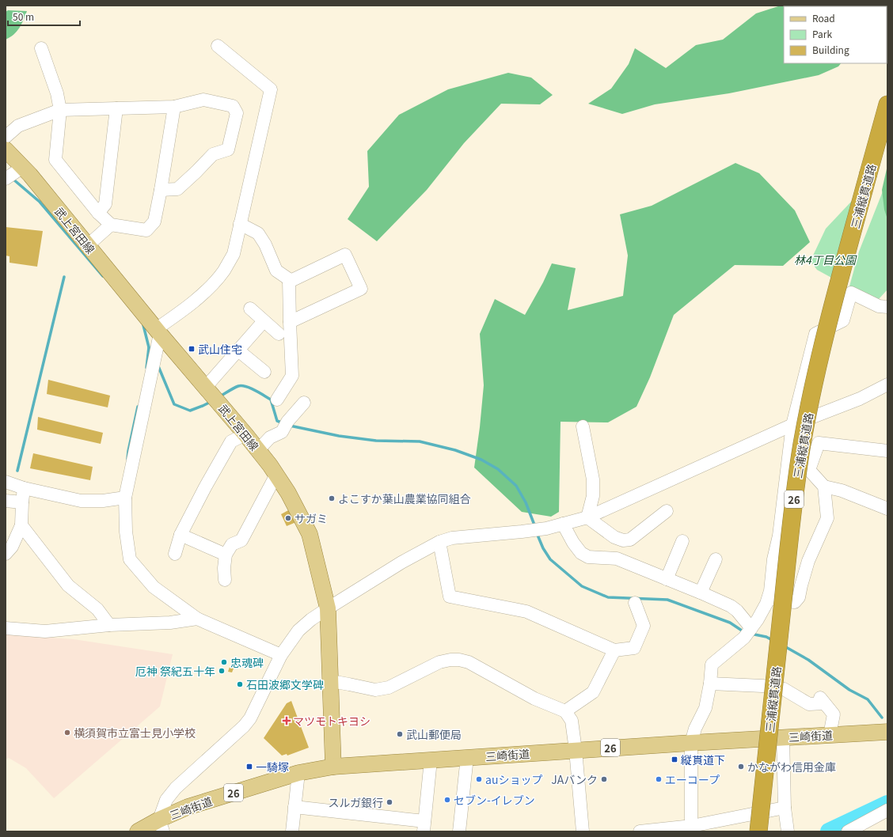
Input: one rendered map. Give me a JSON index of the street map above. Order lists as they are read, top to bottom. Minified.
{"streets":{"highway":["三浦縦貫道路","26"],"main road":["武上宮田線","三崎街道"]},"crossings":[["武上宮田線","三崎街道"]],"parks":["林4丁目公園"],"places":{"transit":["武山住宅","縦貫道下","一騎塚"],"other":["よこすか葉山農業協同組合","サガミ","忠魂碑","厄神 祭紀五十年","石田波郷文学碑","横須賀市立富士見小学校","武山郵便局","かながわ信用金庫","auショップ","JAバンク","エーコープ","セブン-イレブン","スルガ銀行"],"health":["マツモトキヨシ"]},"legend":["Road","Park","Building"],"scale_bar":"50 m"}
